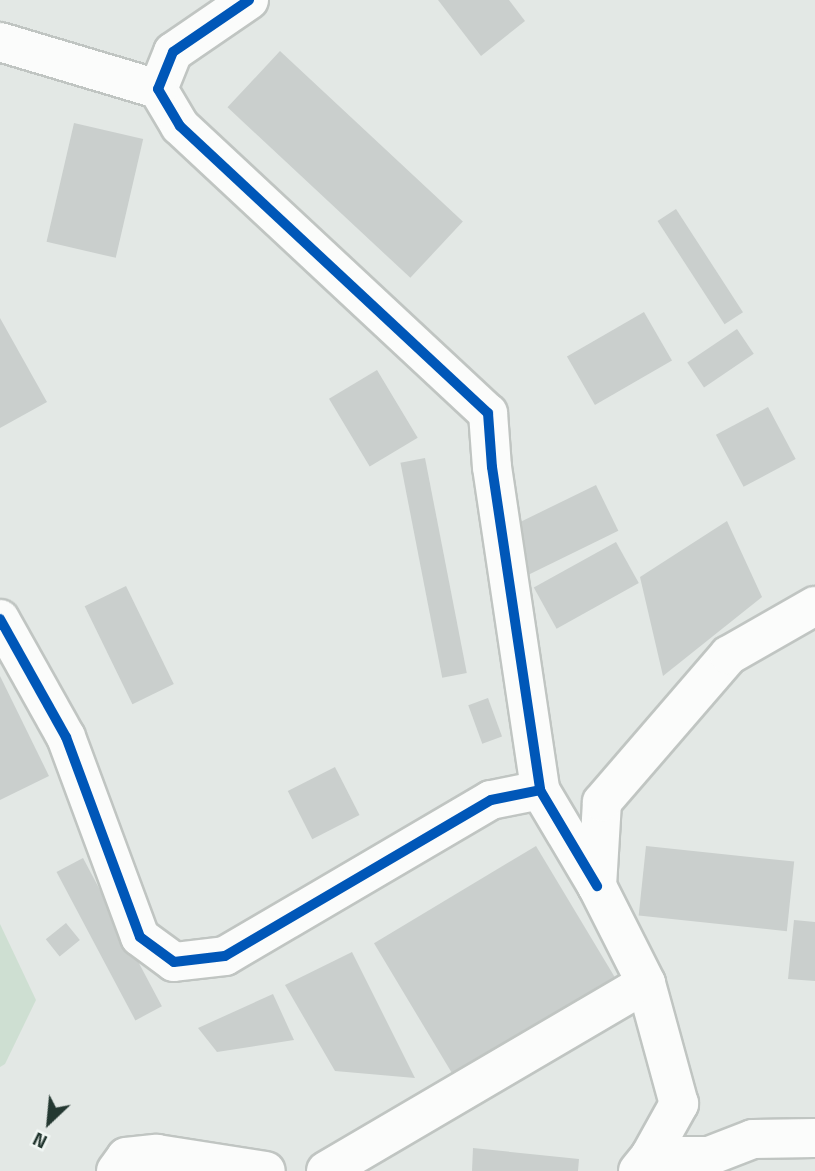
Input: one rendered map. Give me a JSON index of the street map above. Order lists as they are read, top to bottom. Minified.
{"north":"bottom left"}
